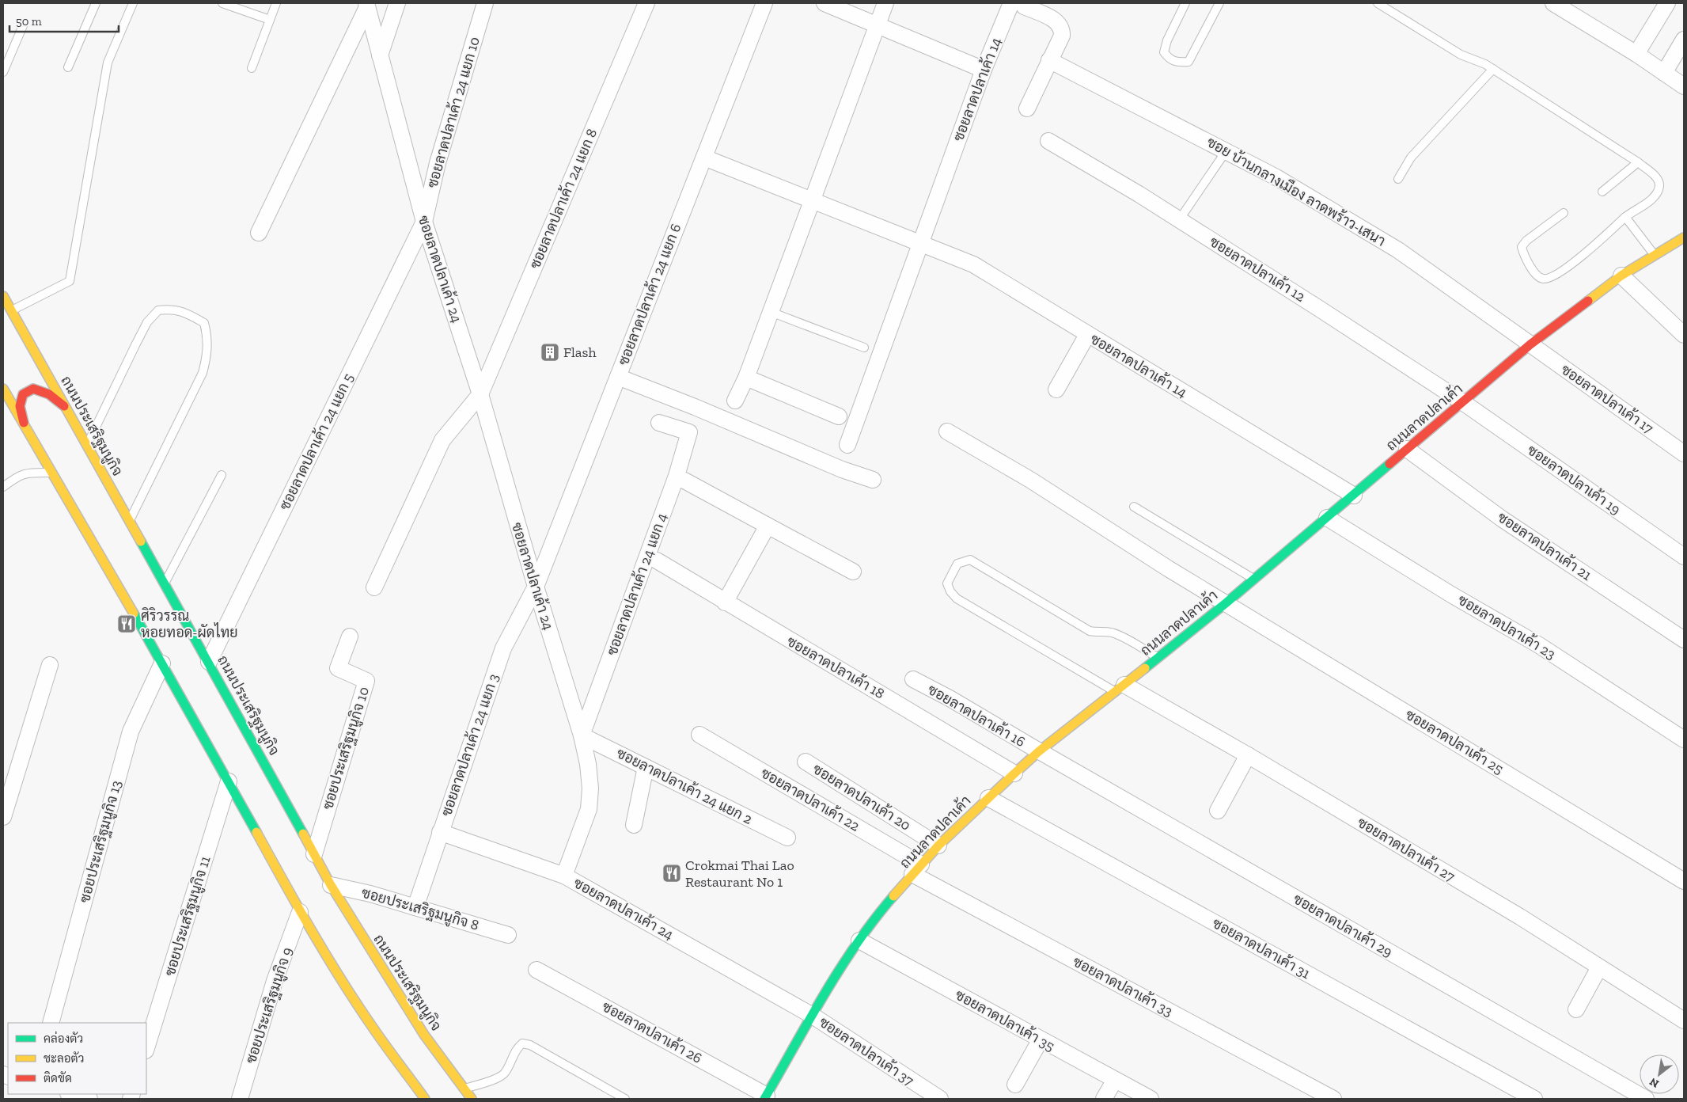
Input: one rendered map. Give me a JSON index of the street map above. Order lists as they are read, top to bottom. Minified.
{"streets":{"main road":["ถนนลาดปลาเค้า","ถนนประเสริฐมนูกิจ"],"street":["ซอยลาดปลาเค้า 14","ซอยลาดปลาเค้า 24 แยก 10","ซอย บ้านกลางเมือง ลาดพร้าว-เสนา","ซอยลาดปลาเค้า 24 แยก 8","ซอยลาดปลาเค้า 24","ซอยลาดปลาเค้า 12","ซอยลาดปลาเค้า 24 แยก 6","ซอยลาดปลาเค้า 17","ซอยลาดปลาเค้า 24 แยก 5","ซอยลาดปลาเค้า 19","ซอยลาดปลาเค้า 21","ซอยลาดปลาเค้า 24 แยก 4","ซอยลาดปลาเค้า 23","ซอยลาดปลาเค้า 18","ซอยลาดปลาเค้า 16","ซอยลาดปลาเค้า 25","ซอยลาดปลาเค้า 24 แยก 3","ซอยประเสริฐมนูกิจ 10","ซอยลาดปลาเค้า 24 แยก 2","ซอยลาดปลาเค้า 20","ซอยลาดปลาเค้า 22","ซอยประเสริฐมนูกิจ 13","ซอยลาดปลาเค้า 27","ซอยประเสริฐมนูกิจ 8","ซอยประเสริฐมนูกิจ 11","ซอยลาดปลาเค้า 29","ซอยลาดปลาเค้า 31","ซอยลาดปลาเค้า 33","ซอยประเสริฐมนูกิจ 9","ซอยลาดปลาเค้า 35","ซอยลาดปลาเค้า 26","ซอยลาดปลาเค้า 37"]},"crossings":[["ซอยลาดปลาเค้า 14","ซอยลาดปลาเค้า 24 แยก 6"],["ซอยลาดปลาเค้า 14","ถนนลาดปลาเค้า"],["ซอยลาดปลาเค้า 24 แยก 10","ซอยลาดปลาเค้า 24"],["ซอยลาดปลาเค้า 24 แยก 10","ซอยลาดปลาเค้า 24 แยก 5"],["ซอย บ้านกลางเมือง ลาดพร้าว-เสนา","ซอยลาดปลาเค้า 17"],["ซอย บ้านกลางเมือง ลาดพร้าว-เสนา","ถนนลาดปลาเค้า"],["ซอยลาดปลาเค้า 24 แยก 8","ซอยลาดปลาเค้า 24"],["ซอยลาดปลาเค้า 24","ซอยลาดปลาเค้า 24 แยก 6"],["ซอยลาดปลาเค้า 24","ถนนลาดปลาเค้า"],["ซอยลาดปลาเค้า 24","ซอยลาดปลาเค้า 24 แยก 5"],["ซอยลาดปลาเค้า 24","ซอยลาดปลาเค้า 24 แยก 4"],["ซอยลาดปลาเค้า 24","ซอยลาดปลาเค้า 24 แยก 3"],["ซอยลาดปลาเค้า 24","ซอยลาดปลาเค้า 24 แยก 2"],["ซอยลาดปลาเค้า 24","ซอยลาดปลาเค้า 37"],["ซอยลาดปลาเค้า 12","ถนนลาดปลาเค้า"],["ซอยลาดปลาเค้า 12","ซอยลาดปลาเค้า 19"],["ซอยลาดปลาเค้า 24 แยก 6","ซอยลาดปลาเค้า 24 แยก 3"],["ซอยลาดปลาเค้า 17","ถนนลาดปลาเค้า"],["ถนนลาดปลาเค้า","ซอยลาดปลาเค้า 19"],["ถนนลาดปลาเค้า","ซอยลาดปลาเค้า 21"],["ถนนลาดปลาเค้า","ซอยลาดปลาเค้า 23"],["ถนนลาดปลาเค้า","ซอยลาดปลาเค้า 18"],["ถนนลาดปลาเค้า","ซอยลาดปลาเค้า 16"],["ถนนลาดปลาเค้า","ซอยลาดปลาเค้า 25"],["ถนนลาดปลาเค้า","ซอยลาดปลาเค้า 20"],["ถนนลาดปลาเค้า","ซอยลาดปลาเค้า 22"],["ถนนลาดปลาเค้า","ซอยลาดปลาเค้า 27"],["ถนนลาดปลาเค้า","ซอยลาดปลาเค้า 29"],["ถนนลาดปลาเค้า","ซอยลาดปลาเค้า 31"],["ถนนลาดปลาเค้า","ซอยลาดปลาเค้า 33"],["ถนนลาดปลาเค้า","ซอยลาดปลาเค้า 35"],["ถนนลาดปลาเค้า","ซอยลาดปลาเค้า 26"],["ถนนลาดปลาเค้า","ซอยลาดปลาเค้า 37"],["ถนนประเสริฐมนูกิจ","ซอยลาดปลาเค้า 24 แยก 5"],["ถนนประเสริฐมนูกิจ","ซอยประเสริฐมนูกิจ 10"],["ถนนประเสริฐมนูกิจ","ซอยประเสริฐมนูกิจ 8"],["ซอยลาดปลาเค้า 24 แยก 4","ซอยลาดปลาเค้า 24 แยก 2"],["ซอยลาดปลาเค้า 16","ซอยลาดปลาเค้า 29"],["ซอยลาดปลาเค้า 24 แยก 3","ซอยประเสริฐมนูกิจ 8"],["ซอยลาดปลาเค้า 22","ซอยลาดปลาเค้า 33"]],"places":{"building":["Flash"],"restaurant":["ศิริวรรณ หอยทอด-ผัดไทย","Crokmai Thai Lao Restaurant No 1"]},"legend":["คล่องตัว","ชะลอตัว","ติดขัด"],"scale_bar":"50 m","north":"bottom left"}
